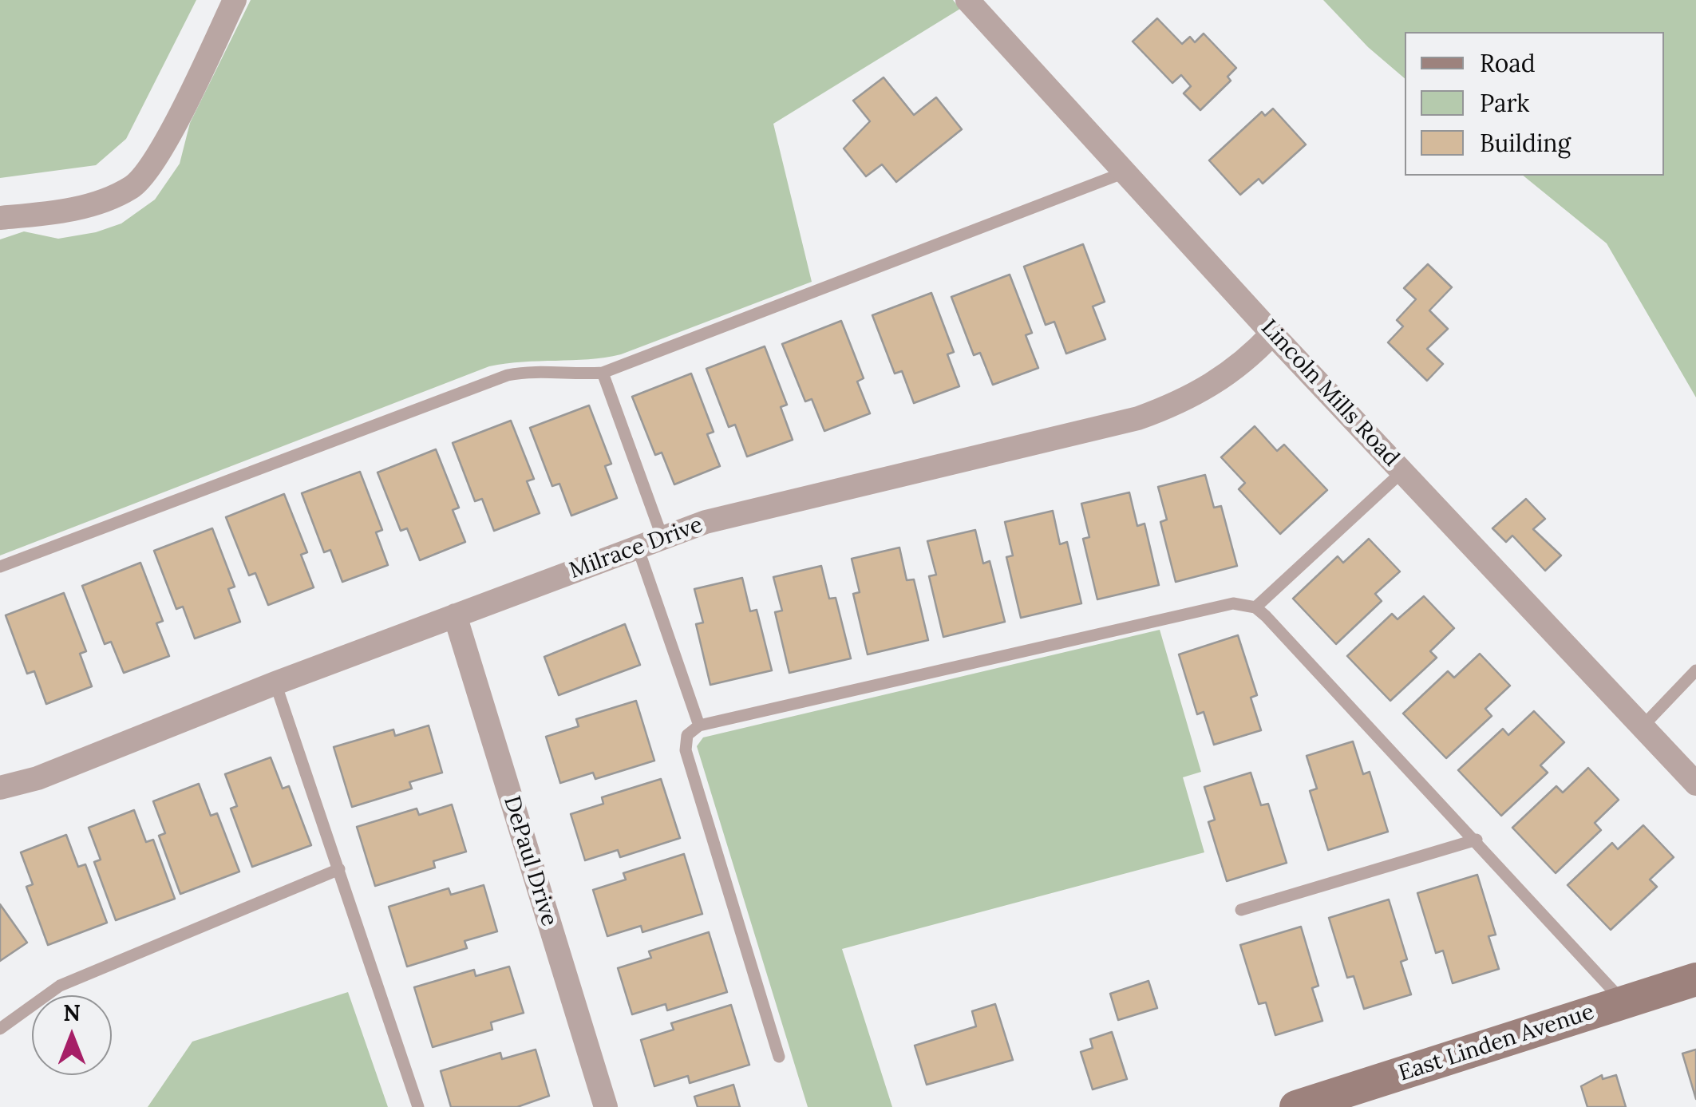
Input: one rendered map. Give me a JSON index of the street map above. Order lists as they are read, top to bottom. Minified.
{"streets":{"main road":["East Linden Avenue"],"street":["Lincoln Mills Road","Milrace Drive","DePaul Drive"]},"crossings":[["Lincoln Mills Road","Milrace Drive"],["Milrace Drive","DePaul Drive"]],"legend":["Road","Park","Building"],"north":"top"}
